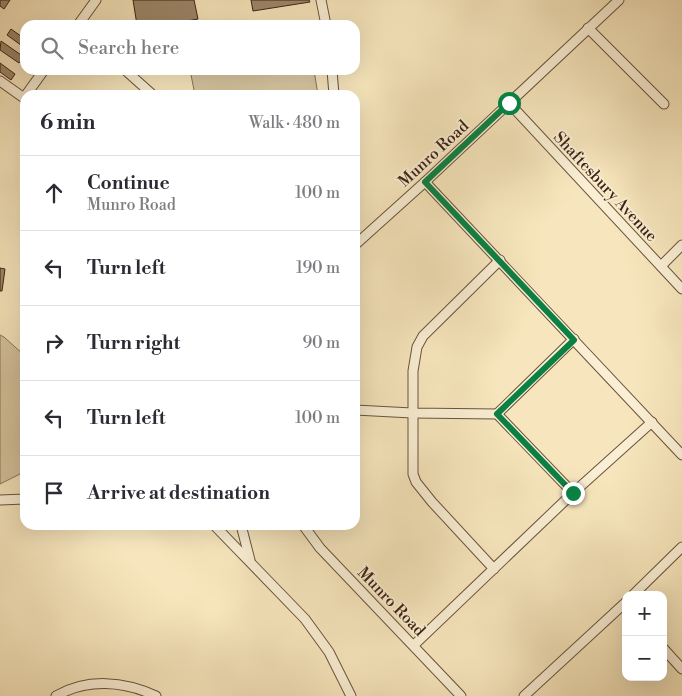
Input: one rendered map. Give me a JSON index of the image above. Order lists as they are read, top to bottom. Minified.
{"streets":{"street":["Munro Road","Shaftesbury Avenue"]},"crossings":[["Munro Road","Shaftesbury Avenue"]],"page":{"search":"Search here","heading":["6 min","Walk · 480 m"],"list":[["Continue","Munro Road","100 m"],["Turn left","190 m"],["Turn right","90 m"],["Turn left","100 m"],"Arrive at destination"],"map_buttons":["+","−"]}}
